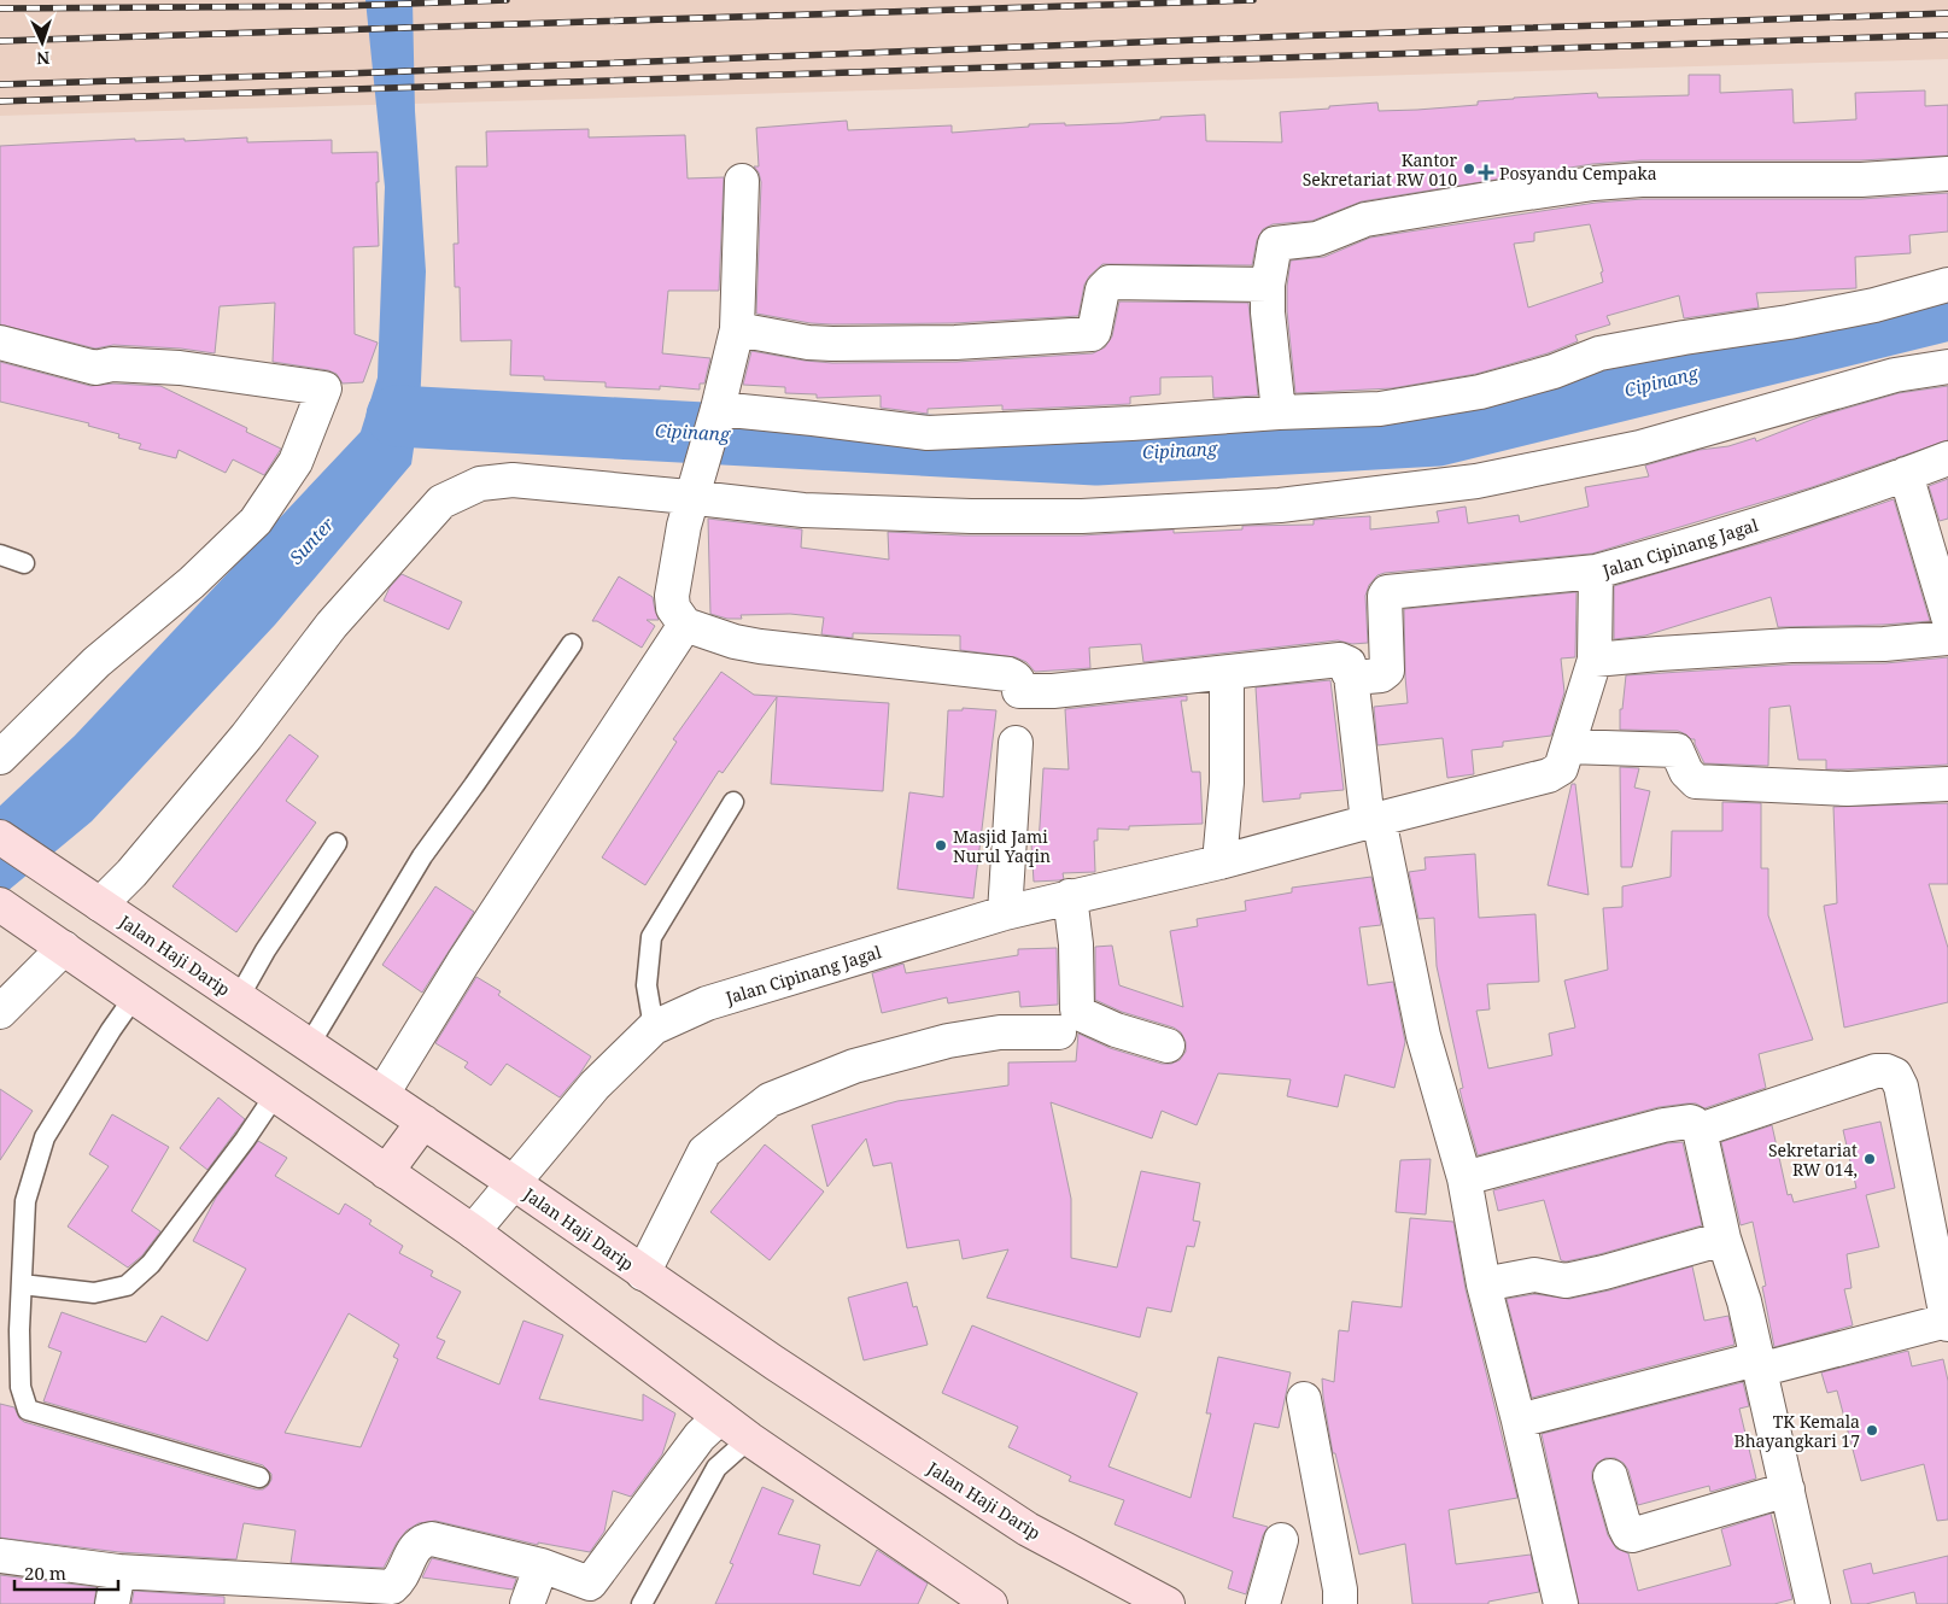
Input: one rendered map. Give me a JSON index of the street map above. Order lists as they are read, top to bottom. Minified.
{"streets":{"main road":["Jalan Haji Darip"],"street":["Jalan Cipinang Jagal"]},"crossings":[["Jalan Cipinang Jagal","Jalan Haji Darip"]],"water":["Cipinang","Sunter"],"places":{"other":["Kantor Sekretariat RW 010","Masjid Jami Nurul Yaqin","Sekretariat RW 014,","TK Kemala Bhayangkari 17"],"health":["Posyandu Cempaka"]},"scale_bar":"20 m","north":"bottom"}
